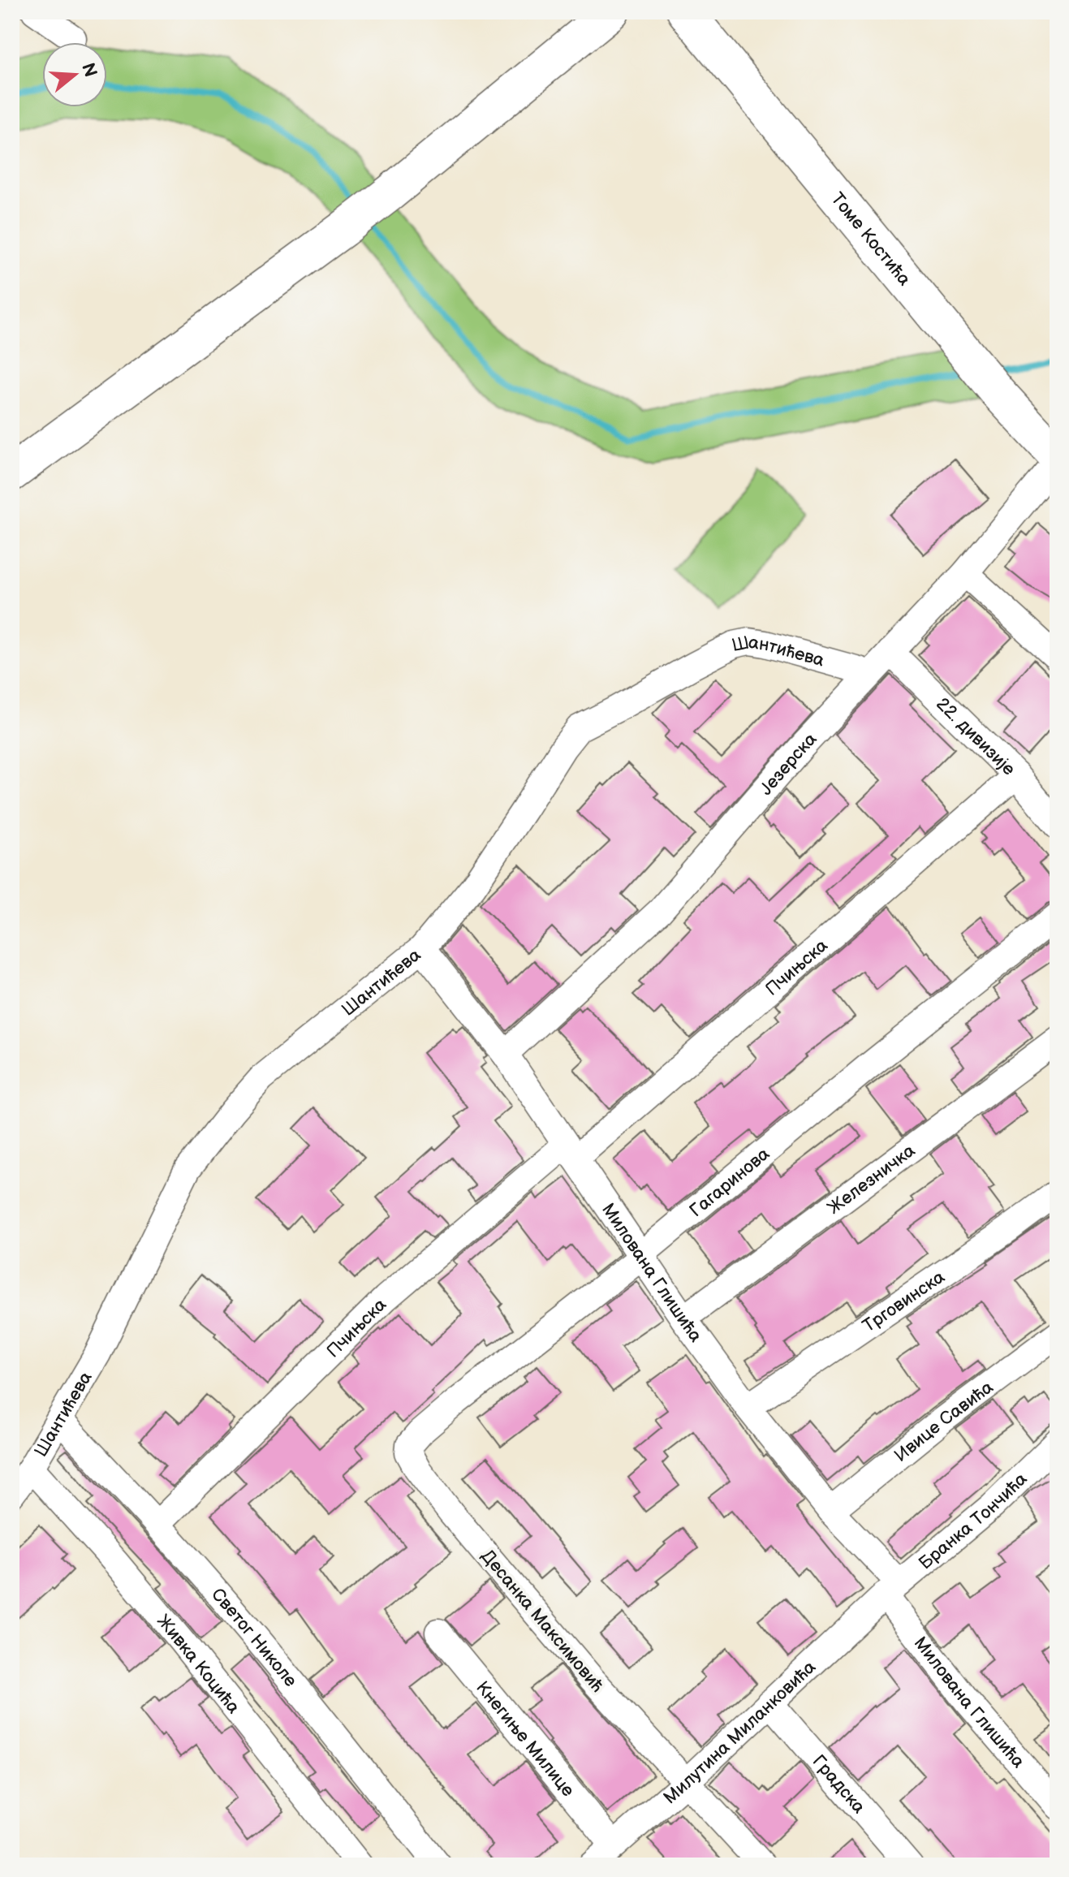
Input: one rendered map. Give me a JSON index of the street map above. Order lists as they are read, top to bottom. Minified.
{"streets":{"main road":["Томе Костића"],"street":["Шантићева","22. дивизије","Језерска","Пчињска","Железничка","Гагаринова","Милована Глишића","Трговинска","Ивице Савића","Бранка Тончића","Десанка Максимовић","Светог Николе","Живка Коцића","Милутина Миланковића","Кнегиње Милице","Градска"]},"crossings":[["Томе Костића","Језерска"],["Шантићева","Језерска"],["Шантићева","Милована Глишића"],["Шантићева","Светог Николе"],["Шантићева","Живка Коцића"],["22. дивизије","Језерска"],["22. дивизије","Пчињска"],["Језерска","Милована Глишића"],["Пчињска","Милована Глишића"],["Пчињска","Светог Николе"],["Железничка","Милована Глишића"],["Гагаринова","Милована Глишића"],["Гагаринова","Десанка Максимовић"],["Милована Глишића","Трговинска"],["Милована Глишића","Ивице Савића"],["Милована Глишића","Бранка Тончића"],["Милована Глишића","Милутина Миланковића"],["Бранка Тончића","Милутина Миланковића"],["Десанка Максимовић","Милутина Миланковића"],["Милутина Миланковића","Кнегиње Милице"],["Милутина Миланковића","Градска"]],"north":"right"}
